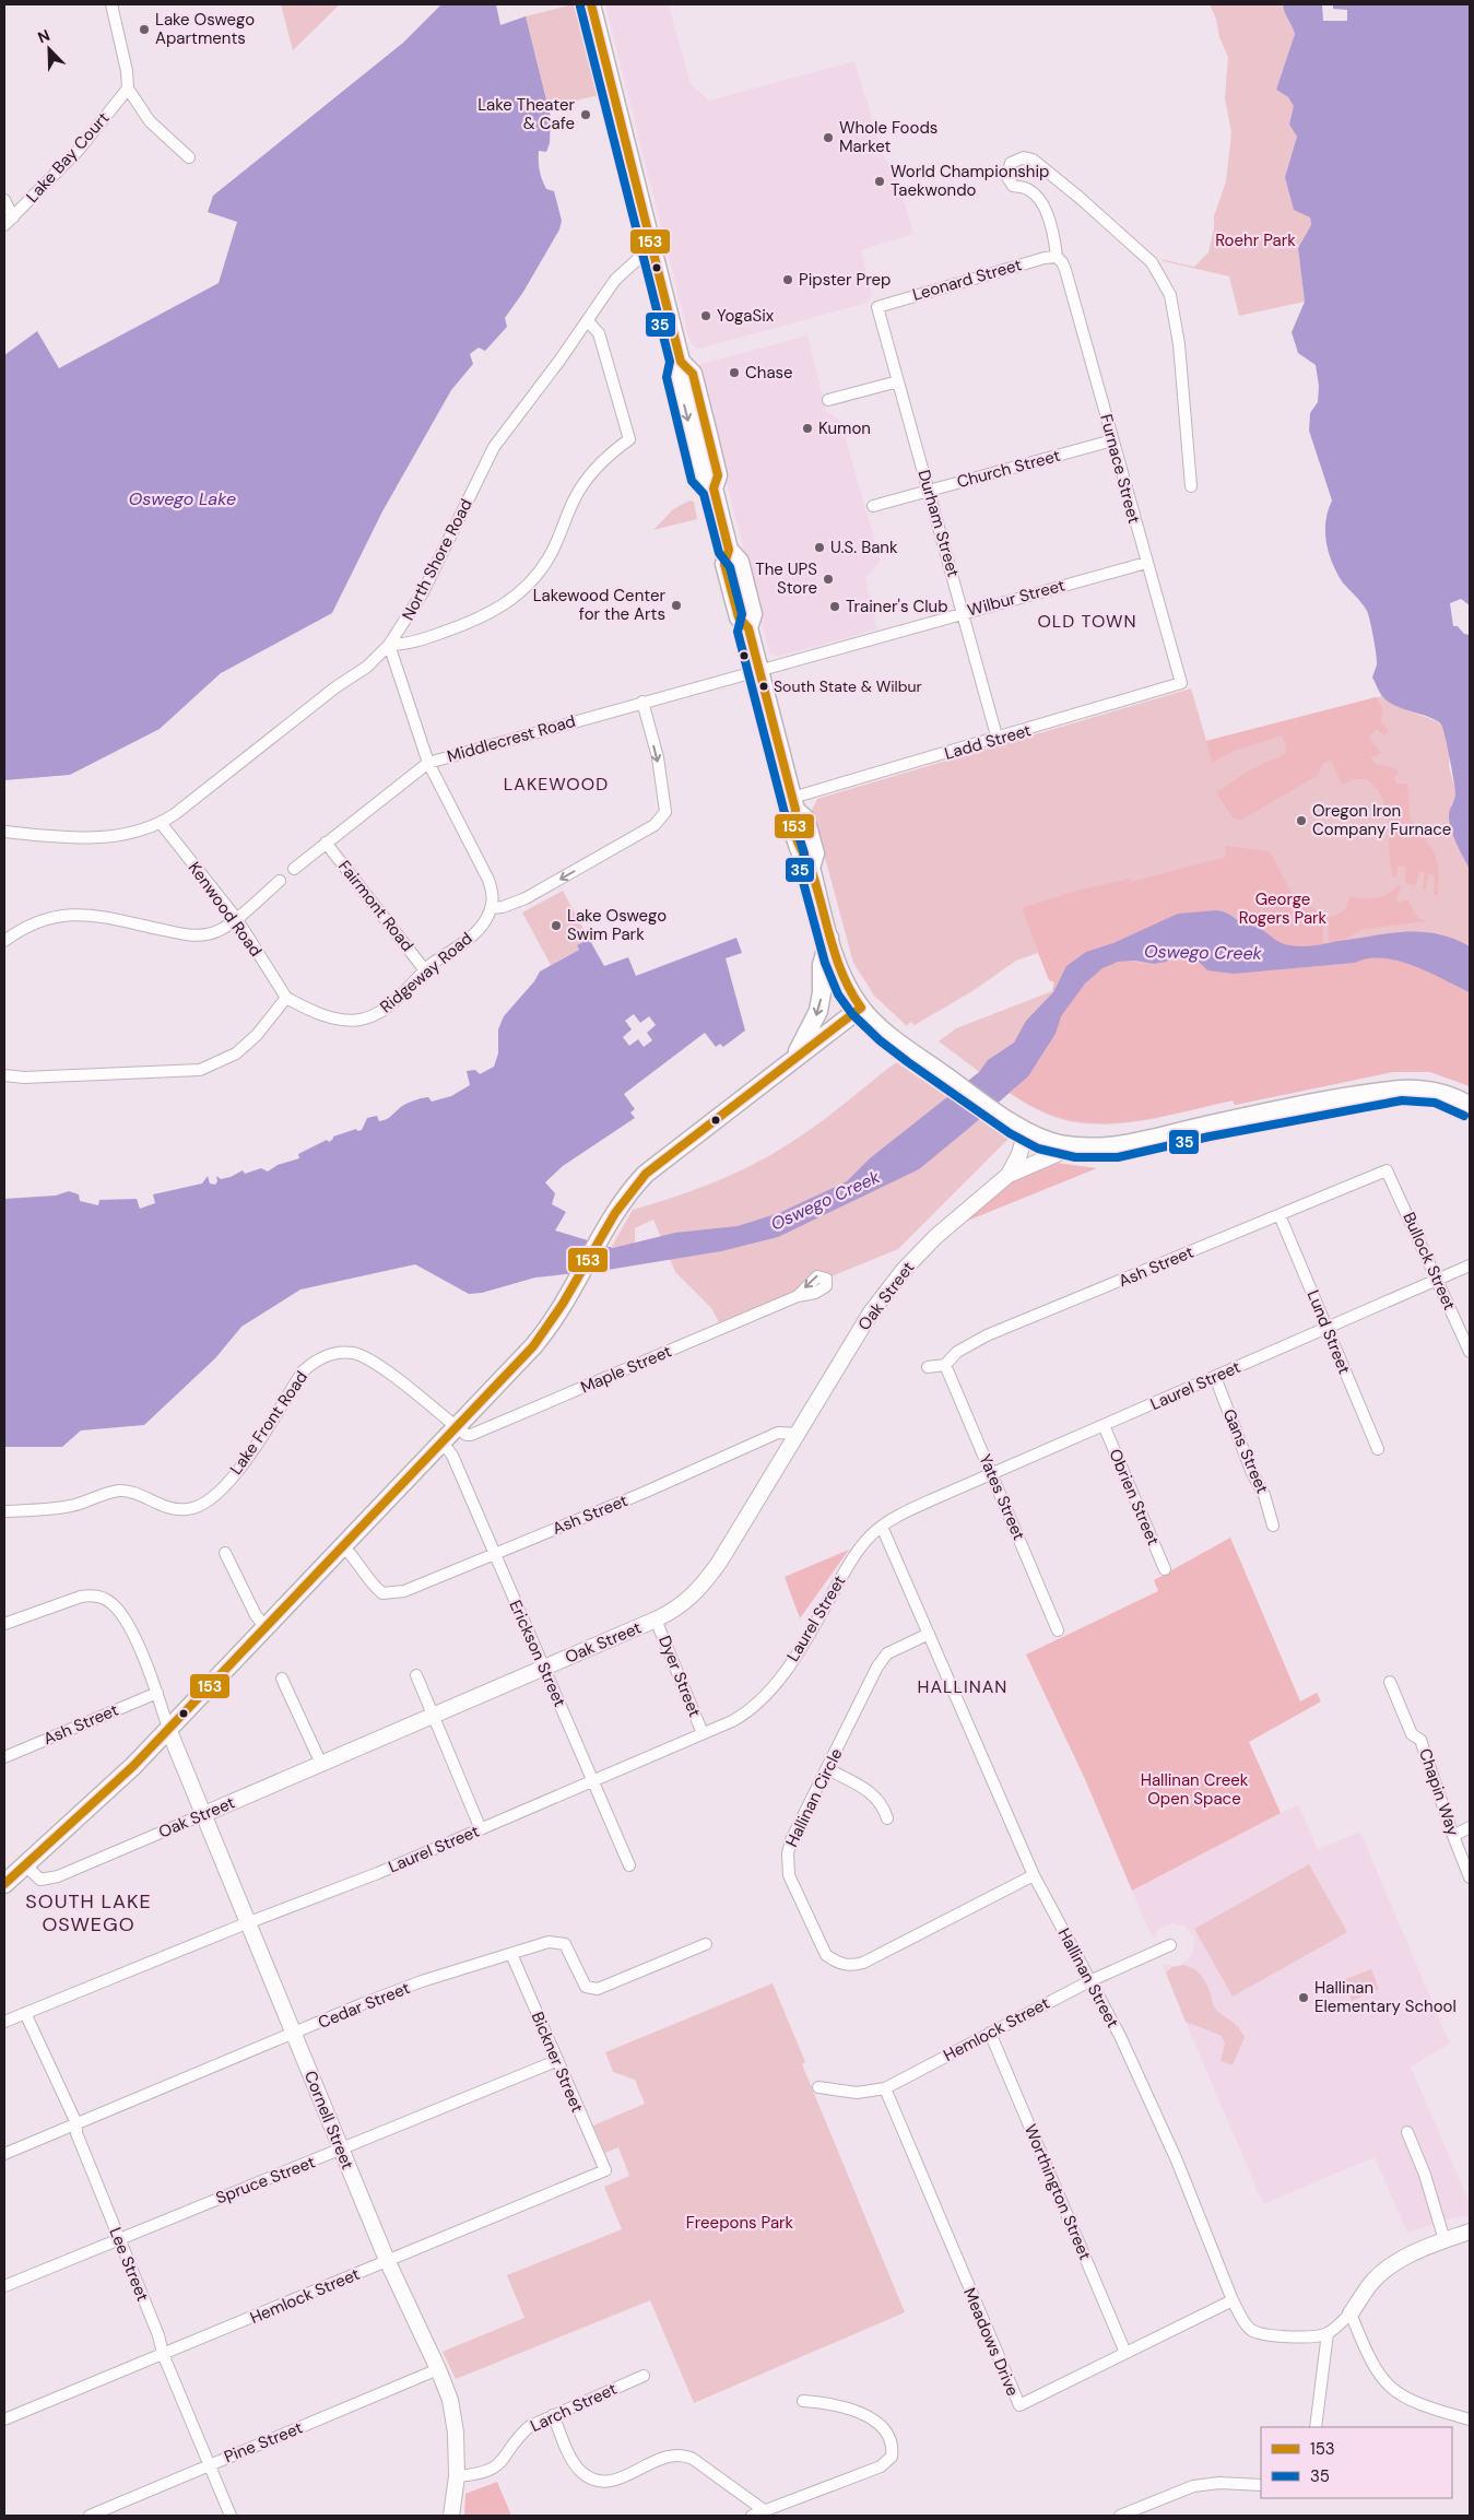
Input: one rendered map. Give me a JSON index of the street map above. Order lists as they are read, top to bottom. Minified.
{"streets":{"street":["Lake Bay Court","Leonard Street","Church Street","Furnace Street","Durham Street","North Shore Road","Wilbur Street","Middlecrest Road","Ladd Street","Fairmont Road","Kenwood Road","Ridgeway Road","Bullock Street","Ash Street","Oak Street","Lund Street","Maple Street","Laurel Street","Lake Front Road","Gans Street","Yates Street","Obrien Street","Erickson Street","Dyer Street","Chapin Way","Hallinan Circle","Hallinan Street","Cedar Street","Hemlock Street","Bickner Street","Cornell Street","Spruce Street","Worthington Street","Lee Street","Meadows Drive","Larch Street","Pine Street"]},"crossings":[["Leonard Street","Furnace Street"],["Leonard Street","Durham Street"],["Church Street","Furnace Street"],["Church Street","Durham Street"],["Furnace Street","Wilbur Street"],["Furnace Street","Ladd Street"],["Durham Street","Wilbur Street"],["Durham Street","Ladd Street"],["North Shore Road","Kenwood Road"],["Wilbur Street","Middlecrest Road"],["Middlecrest Road","Fairmont Road"],["Fairmont Road","Ridgeway Road"],["Kenwood Road","Ridgeway Road"],["Bullock Street","Ash Street"],["Bullock Street","Laurel Street"],["Ash Street","Oak Street"],["Ash Street","Lund Street"],["Ash Street","Yates Street"],["Ash Street","Erickson Street"],["Oak Street","Erickson Street"],["Oak Street","Dyer Street"],["Oak Street","Cornell Street"],["Lund Street","Laurel Street"],["Maple Street","Lake Front Road"],["Laurel Street","Gans Street"],["Laurel Street","Yates Street"],["Laurel Street","Obrien Street"],["Laurel Street","Erickson Street"],["Laurel Street","Dyer Street"],["Laurel Street","Hallinan Street"],["Laurel Street","Cornell Street"],["Laurel Street","Lee Street"],["Hallinan Circle","Hallinan Street"],["Hallinan Street","Hemlock Street"],["Hallinan Street","Meadows Drive"],["Cedar Street","Bickner Street"],["Cedar Street","Cornell Street"],["Cedar Street","Lee Street"],["Hemlock Street","Bickner Street"],["Hemlock Street","Cornell Street"],["Hemlock Street","Worthington Street"],["Hemlock Street","Lee Street"],["Hemlock Street","Meadows Drive"],["Bickner Street","Spruce Street"],["Cornell Street","Spruce Street"],["Cornell Street","Larch Street"],["Cornell Street","Pine Street"],["Spruce Street","Lee Street"],["Worthington Street","Meadows Drive"],["Lee Street","Pine Street"]],"districts":["OLD TOWN","LAKEWOOD","HALLINAN","SOUTH LAKE OSWEGO"],"water":["Oswego Lake","Oswego Creek"],"parks":["Roehr Park","George Rogers Park","Hallinan Creek Open Space","Freepons Park"],"places":["Lake Oswego Apartments","Lake Theater & Cafe","Whole Foods Market","World Championship Taekwondo","Pipster Prep","YogaSix","Chase","Kumon","U.S. Bank","The UPS Store","Lakewood Center for the Arts","Trainer's Club","South State & Wilbur","Oregon Iron Company Furnace","Lake Oswego Swim Park","Hallinan Elementary School"],"lines":["transit line 153","transit line 35"],"legend":["153","35"],"north":"top left"}
